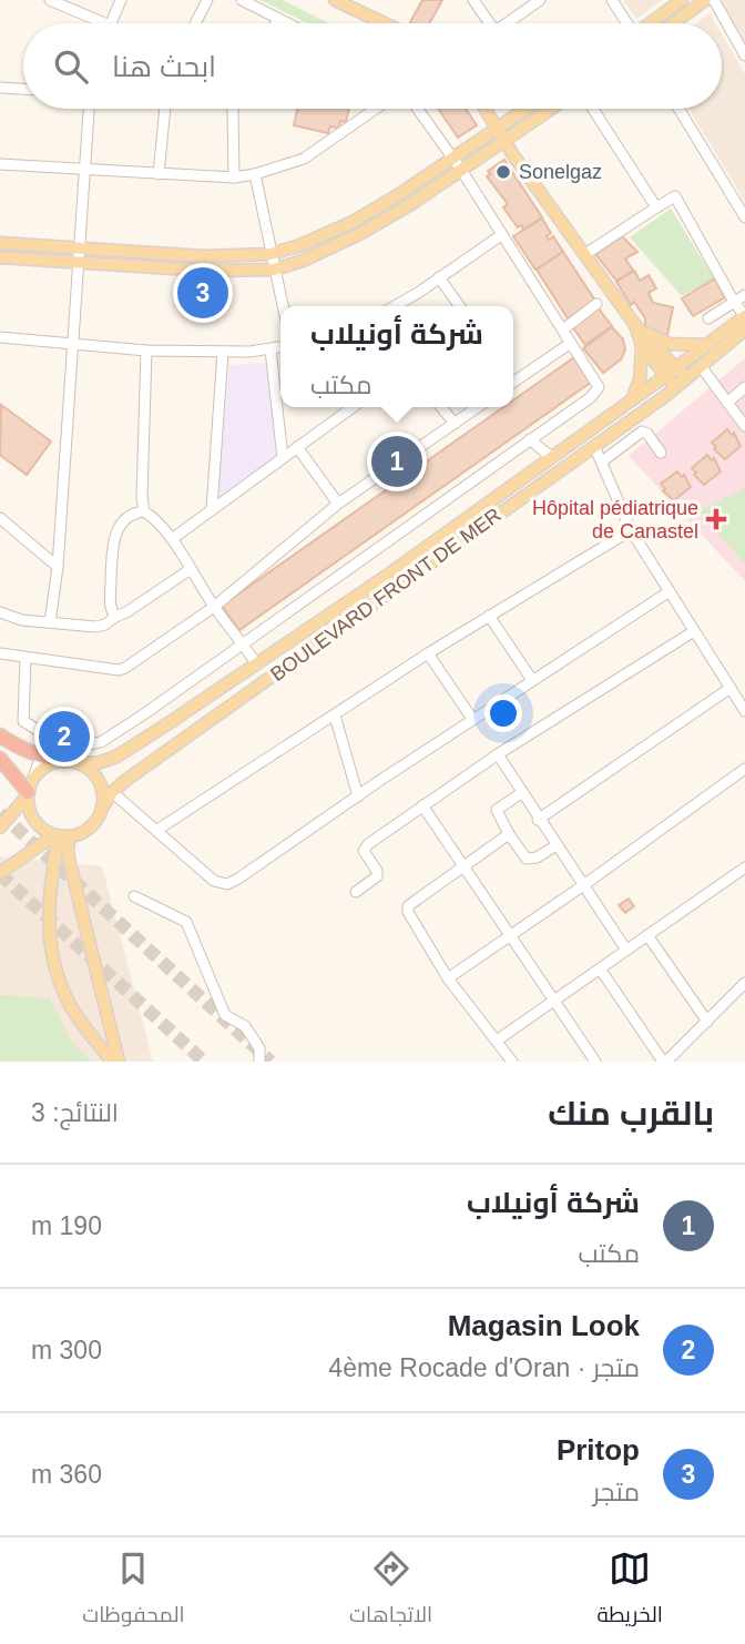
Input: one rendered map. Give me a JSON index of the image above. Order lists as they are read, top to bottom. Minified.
{"streets":{"main road":["BOULEVARD FRONT DE MER"]},"places":{"other":["Sonelgaz"],"health":["Hôpital pédiatrique de Canastel"]},"page":{"search":"ابحث هنا","pins":["3","1","2"],"popup":["شركة أونيلاب","مكتب"],"heading":["بالقرب منك","النتائج: 3"],"list":[{"mark":"1","name":"شركة أونيلاب","note":"مكتب","value":"190 m"},{"mark":"2","name":"Magasin Look","note":"متجر · 4ème Rocade d'Oran","value":"300 m"},{"mark":"3","name":"Pritop","note":"متجر","value":"360 m"}],"nav":["الخريطة","الاتجاهات","المحفوظات"]}}
